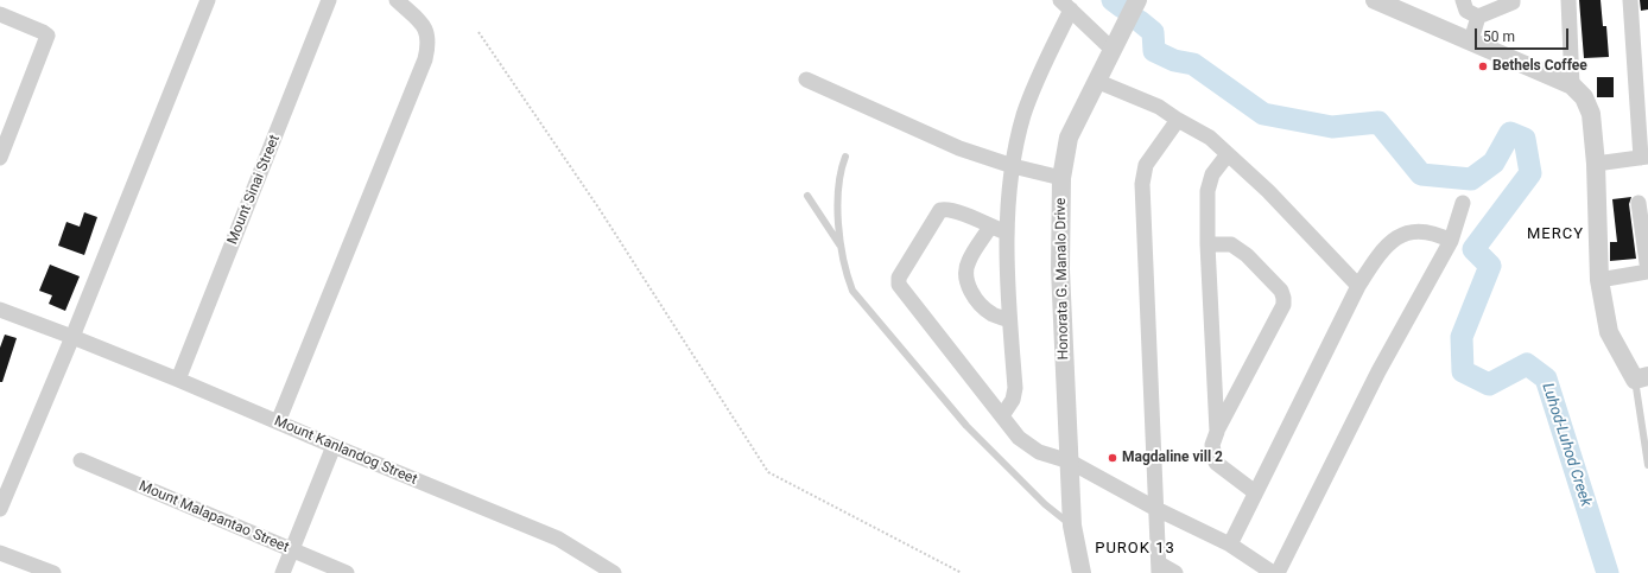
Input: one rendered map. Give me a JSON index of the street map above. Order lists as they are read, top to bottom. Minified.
{"streets":{"street":["Mount Sinai Street","Honorata G. Manalo Drive","Mount Kanlandog Street","Mount Malapantao Street"]},"crossings":[["Mount Sinai Street","Mount Kanlandog Street"]],"districts":["MERCY","PUROK 13"],"water":["Luhod-Luhod Creek"],"places":["Bethels Coffee","Magdaline vill 2"],"scale_bar":"50 m"}
